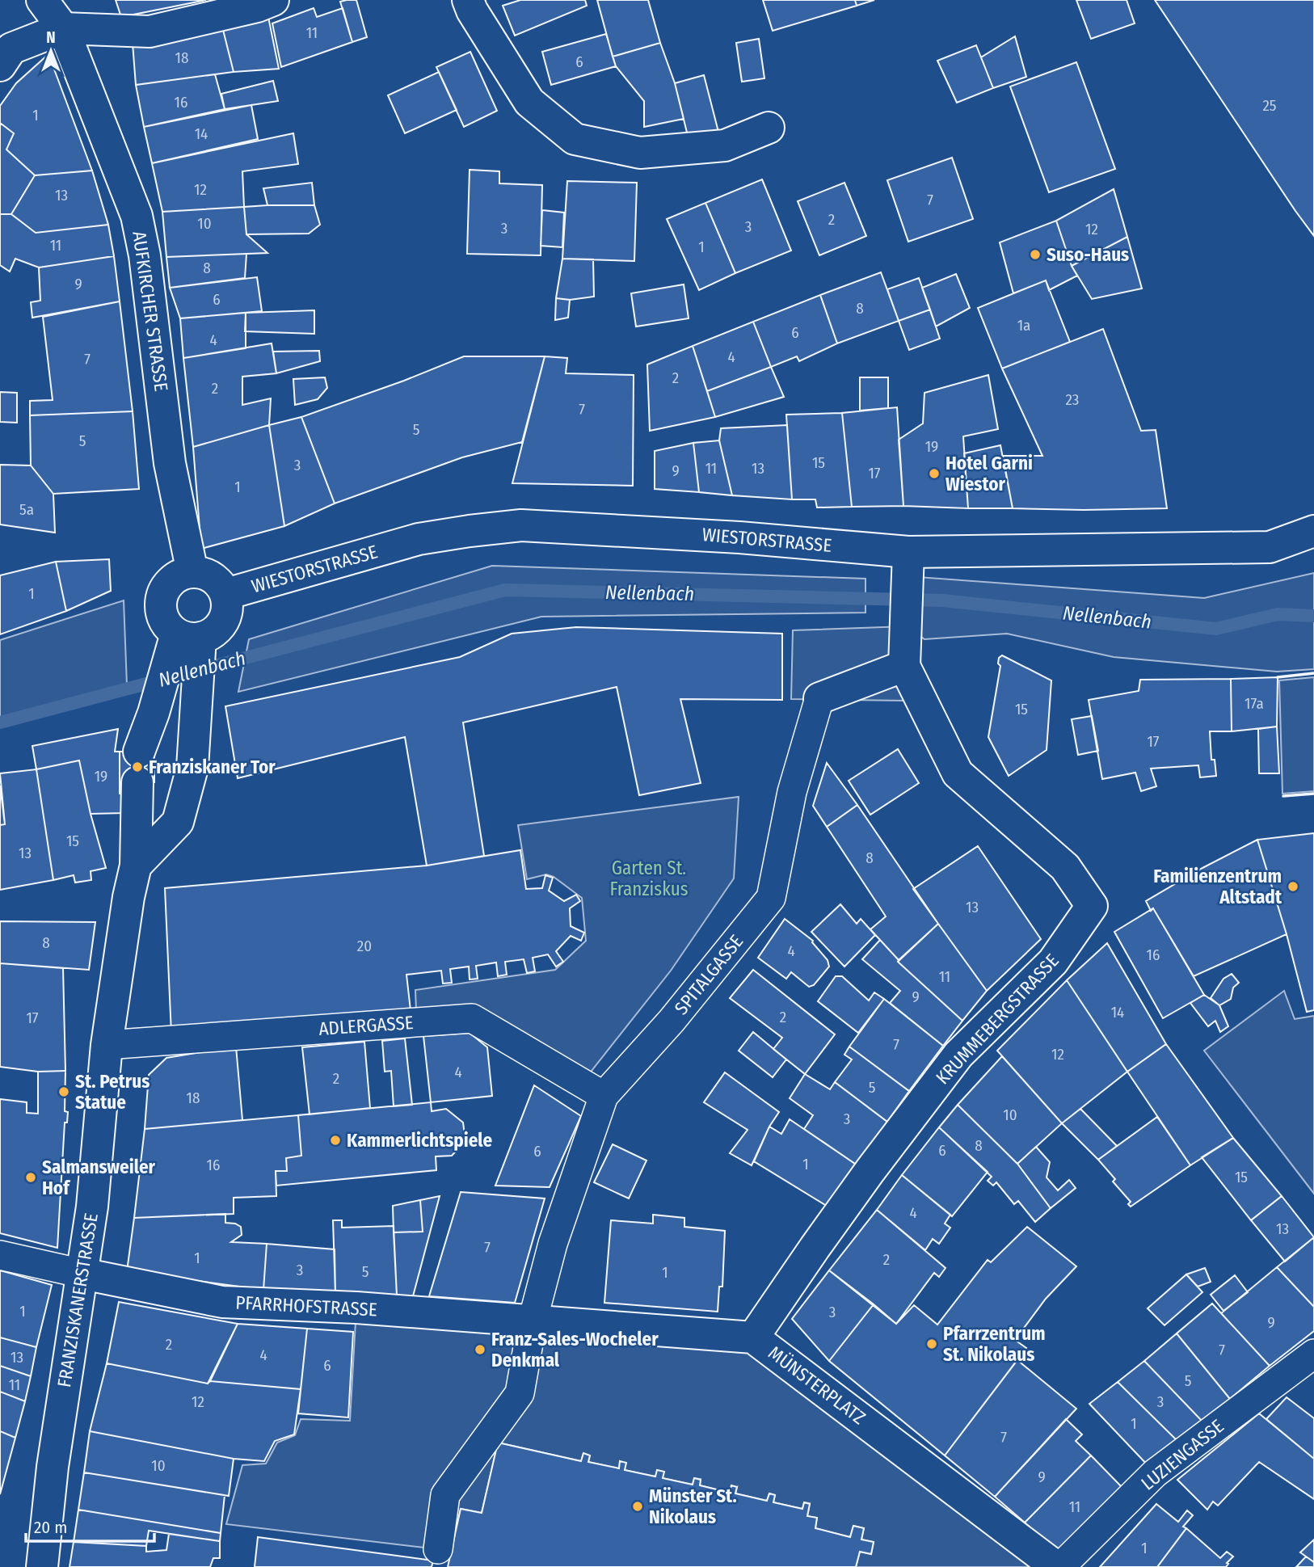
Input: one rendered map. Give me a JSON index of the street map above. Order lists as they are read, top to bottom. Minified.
{"streets":{"street":["AUFKIRCHER STRASSE","WIESTORSTRASSE","SPITALGASSE","KRUMMEBERGSTRASSE","ADLERGASSE","FRANZISKANERSTRASSE","PFARRHOFSTRASSE","MÜNSTERPLATZ","LUZIENGASSE"]},"crossings":[["AUFKIRCHER STRASSE","WIESTORSTRASSE"],["WIESTORSTRASSE","KRUMMEBERGSTRASSE"],["SPITALGASSE","KRUMMEBERGSTRASSE"],["SPITALGASSE","ADLERGASSE"],["SPITALGASSE","PFARRHOFSTRASSE"],["SPITALGASSE","MÜNSTERPLATZ"],["KRUMMEBERGSTRASSE","MÜNSTERPLATZ"],["ADLERGASSE","FRANZISKANERSTRASSE"],["FRANZISKANERSTRASSE","PFARRHOFSTRASSE"],["PFARRHOFSTRASSE","MÜNSTERPLATZ"],["MÜNSTERPLATZ","LUZIENGASSE"]],"water":["Nellenbach"],"parks":["Garten St. Franziskus"],"places":["Suso-Haus","Hotel Garni Wiestor","Franziskaner Tor","Familienzentrum Altstadt","St. Petrus Statue","Kammerlichtspiele","Salmansweiler Hof","Pfarrzentrum St. Nikolaus","Franz-Sales-Wocheler Denkmal","Münster St. Nikolaus"],"house_numbers":["11","18","6","16","25","1","14","12","13","7","2","10","3","3","12","11","1","8","9","6","8","1a","6","4","4","7","2","2","23","7","5","5","19","15","3","11","13","9","17","1","5a","1","17a","15","17","19","15","13","8","13","8","20","4","16","11","9","14","2","17","7","12","4","2","5","18","10","3","8","6","6","1","16","15","4","13","7","1","2","3","5","1","1","3","9","2","7","4","13","6","5","11","12","3","1","7","10","9","11","1"],"scale_bar":"20 m","north":"top"}
